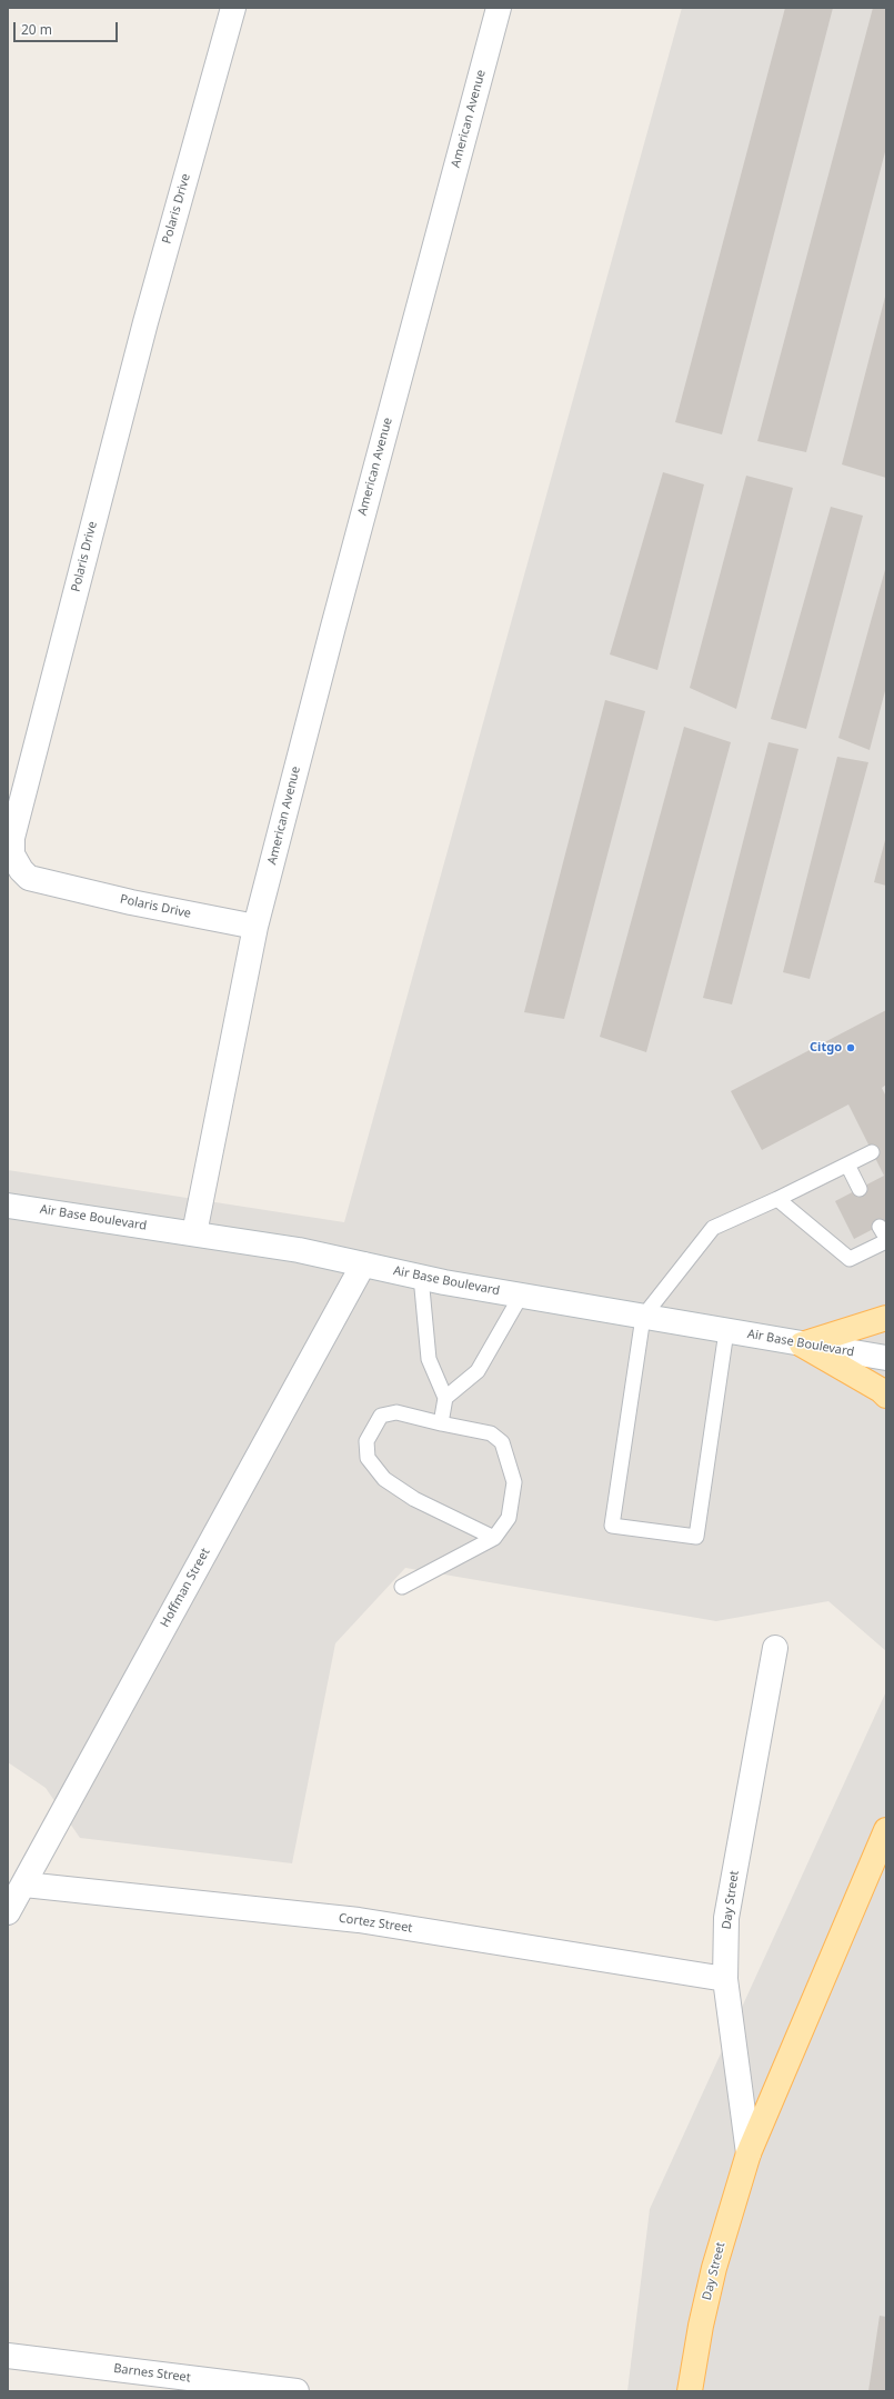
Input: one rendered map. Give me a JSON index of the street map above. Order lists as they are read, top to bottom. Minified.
{"streets":{"main road":["Day Street"],"street":["American Avenue","Polaris Drive","Air Base Boulevard","Hoffman Street","Cortez Street","Barnes Street"]},"crossings":[["American Avenue","Polaris Drive"],["American Avenue","Air Base Boulevard"],["Air Base Boulevard","Hoffman Street"],["Hoffman Street","Cortez Street"],["Day Street","Cortez Street"]],"places":["Citgo"],"scale_bar":"20 m"}
